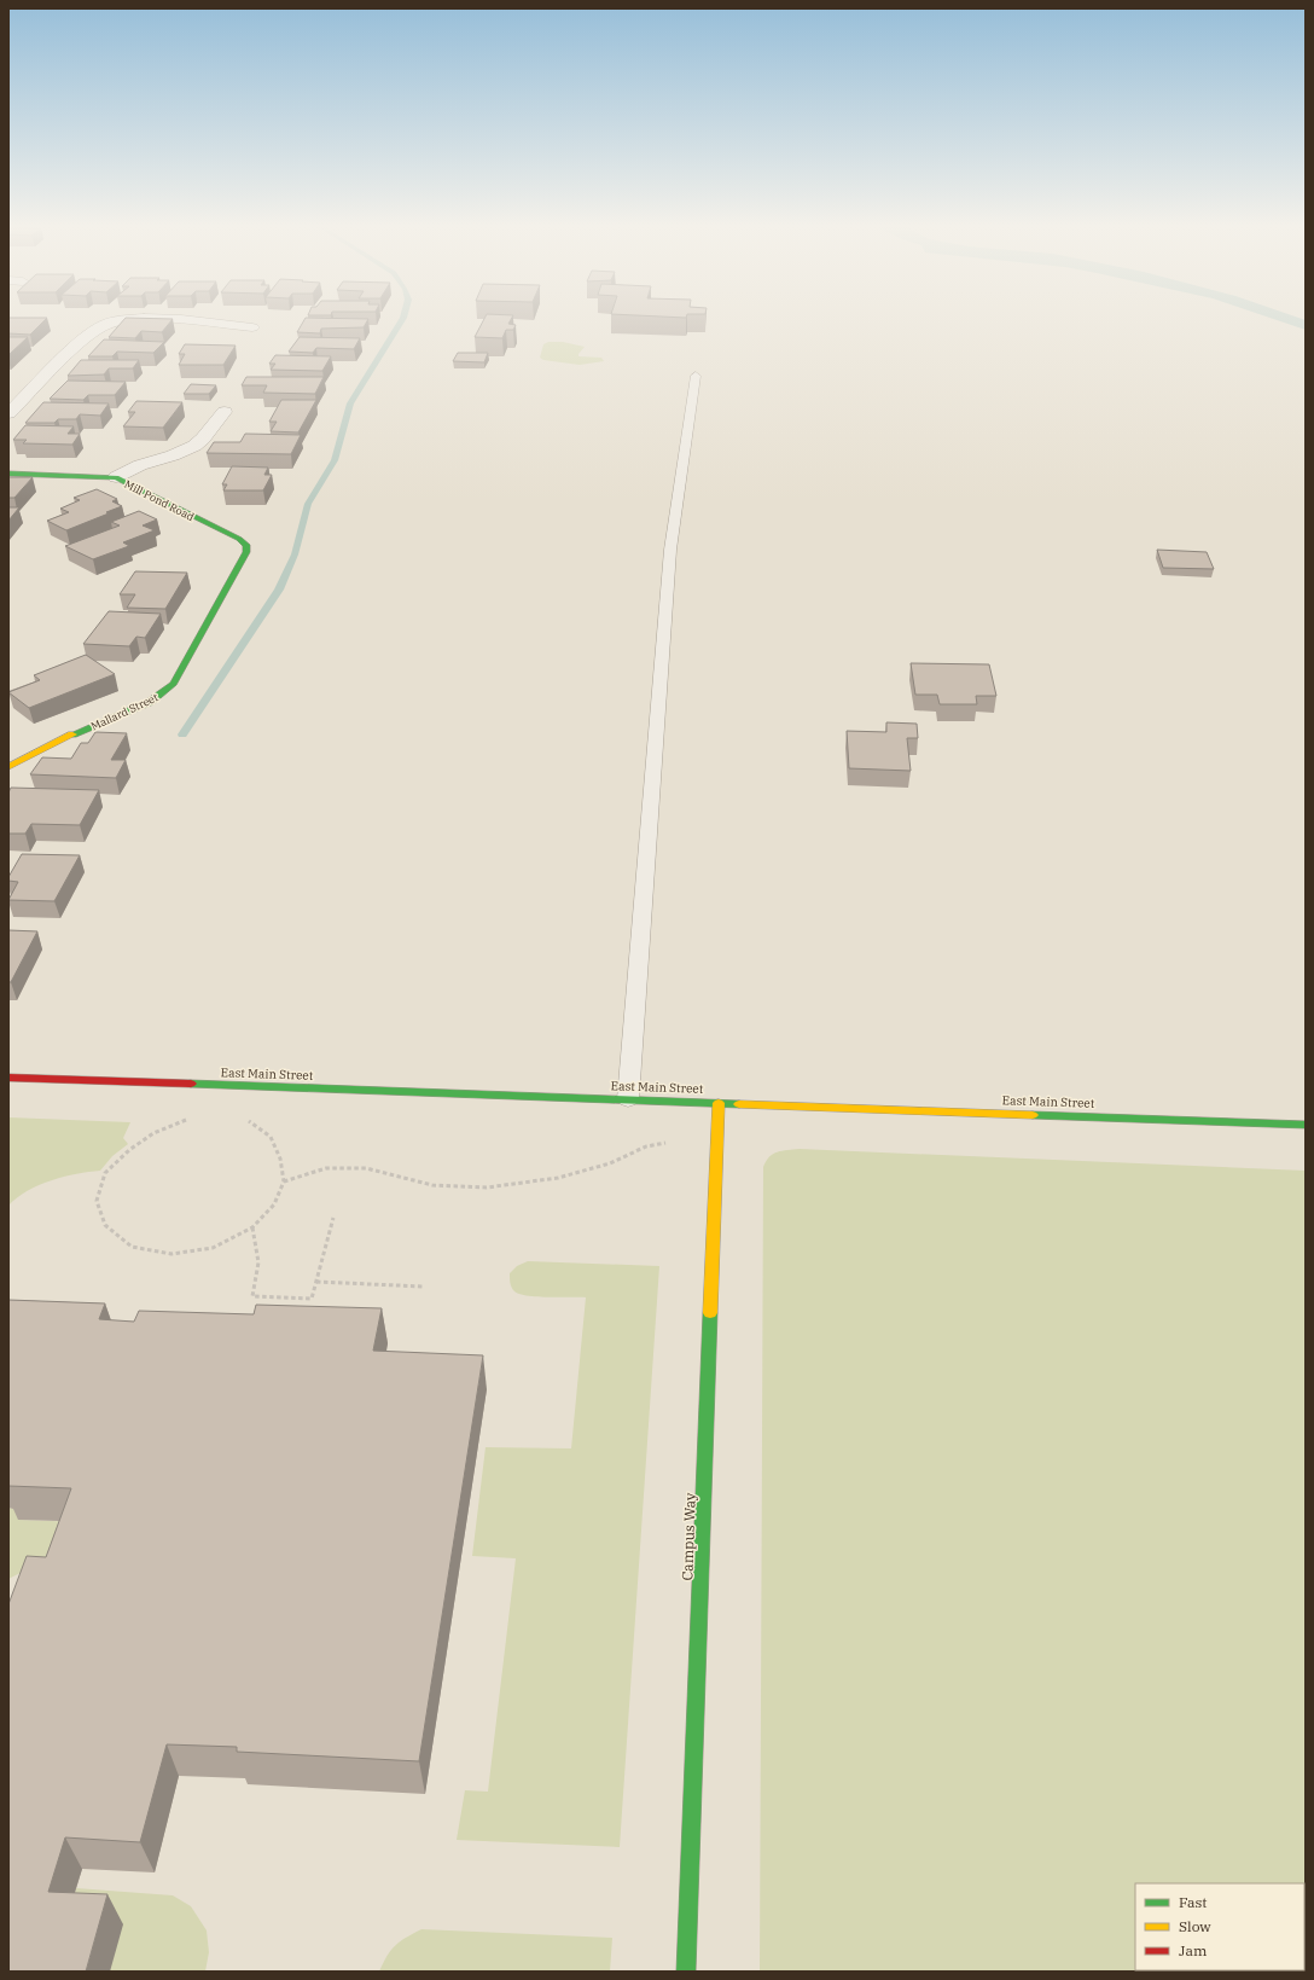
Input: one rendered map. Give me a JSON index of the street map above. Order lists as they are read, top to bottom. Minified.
{"streets":{"street":["Mill Pond Road","Mallard Street","East Main Street","Campus Way"]},"crossings":[["Mill Pond Road","Mallard Street"],["East Main Street","Campus Way"]],"legend":["Fast","Slow","Jam"]}
